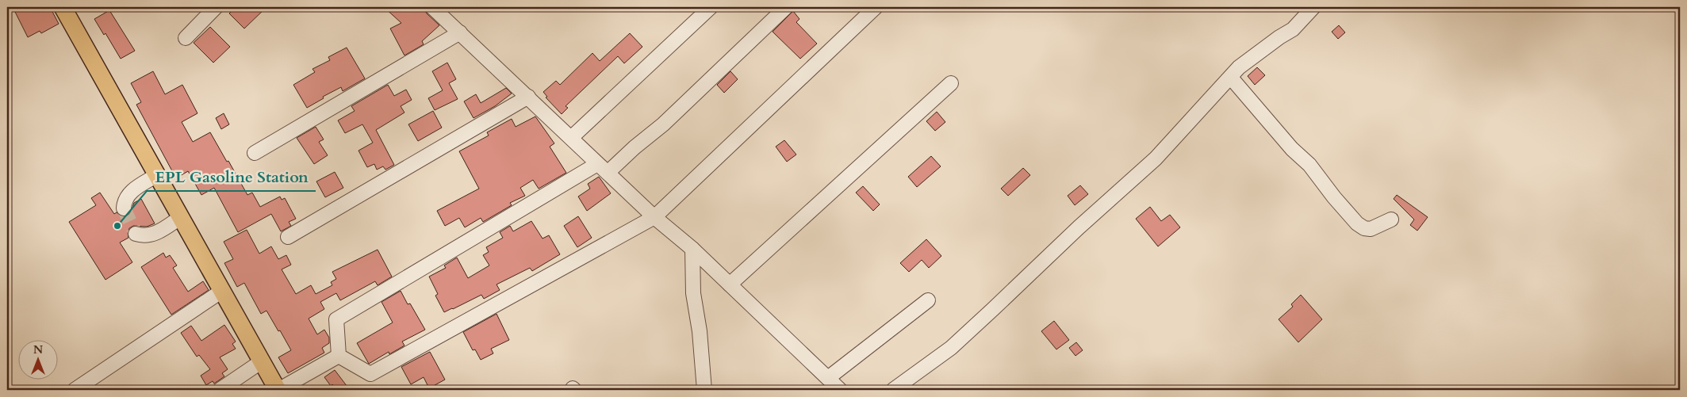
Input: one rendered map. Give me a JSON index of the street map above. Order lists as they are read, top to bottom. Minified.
{"places":["EPL Gasoline Station"],"north":"top"}
